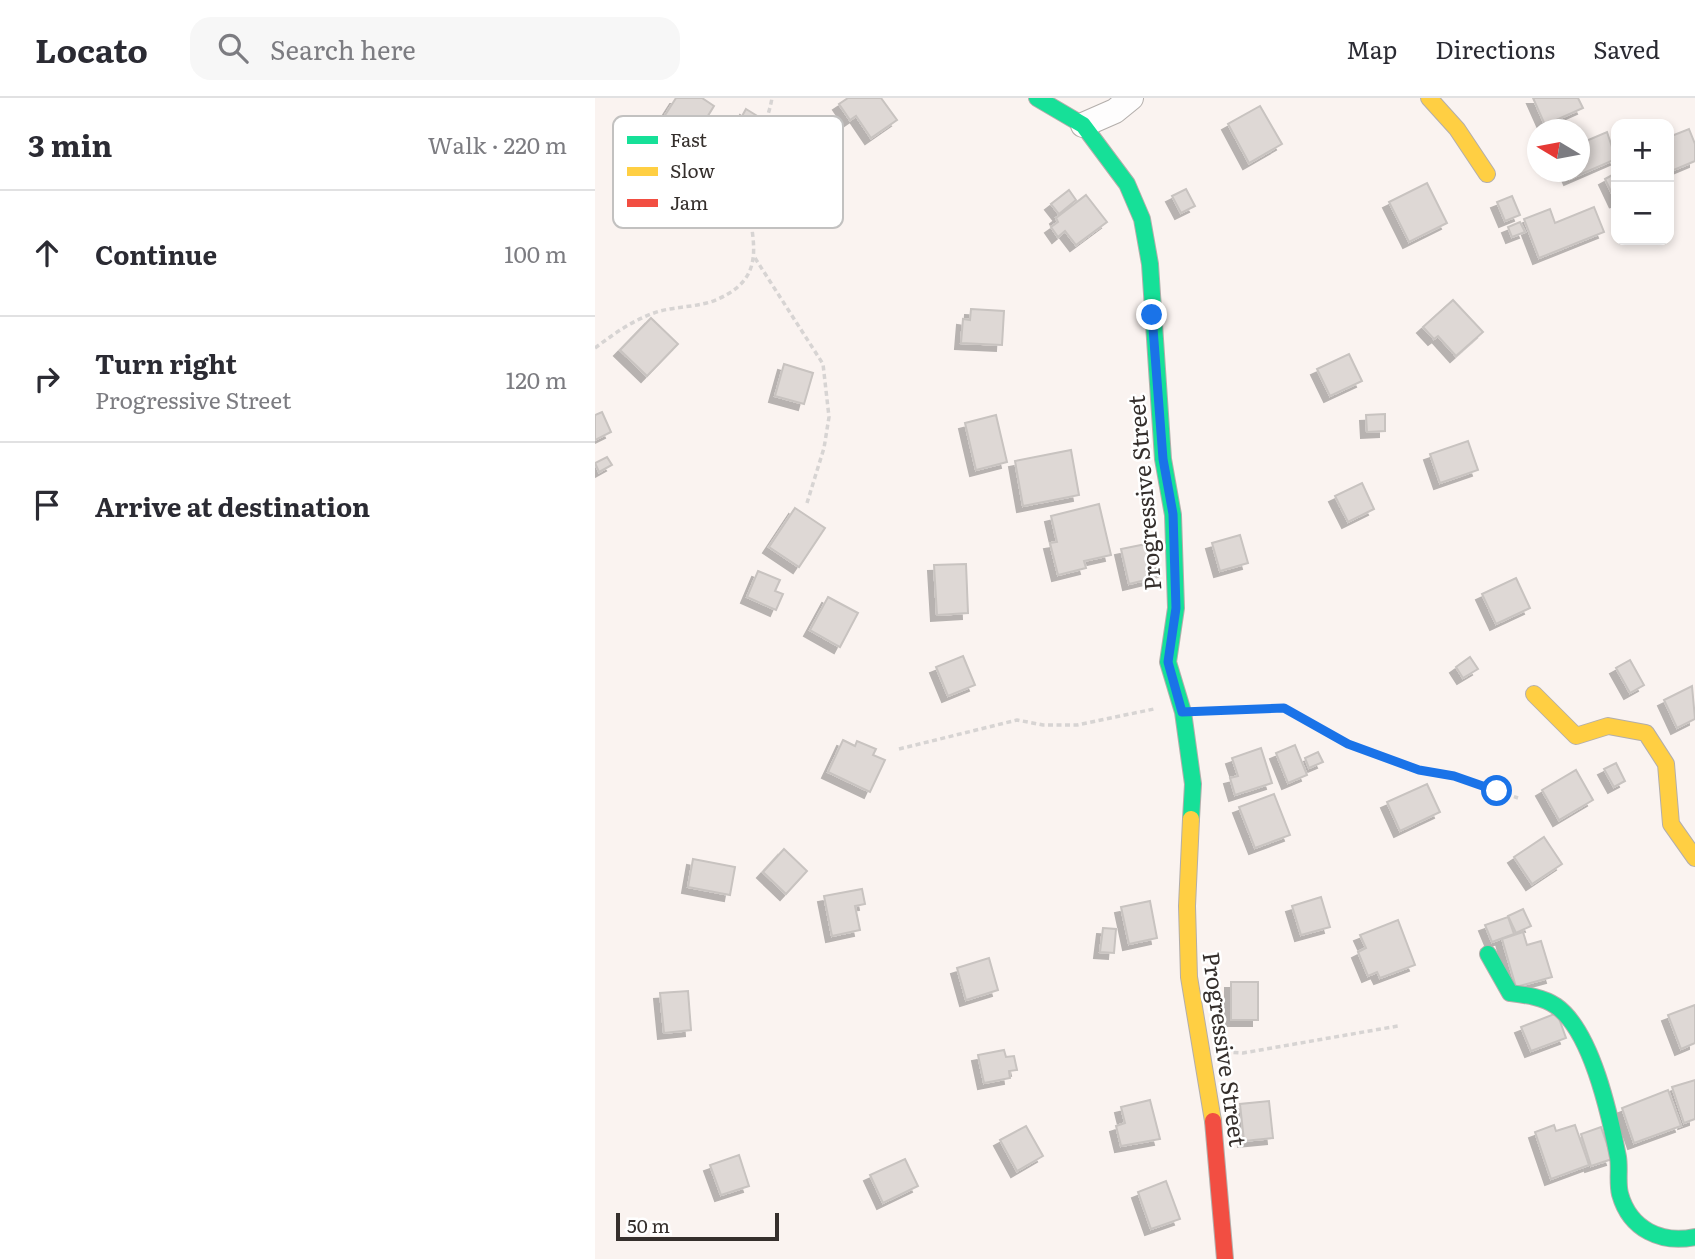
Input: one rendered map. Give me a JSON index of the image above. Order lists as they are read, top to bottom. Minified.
{"streets":{"street":["Progressive Street"]},"legend":["Fast","Slow","Jam"],"scale_bar":"50 m","north":"left","page":{"header":"Locato","search":"Search here","nav":["Map","Directions","Saved"],"heading":["3 min","Walk · 220 m"],"map_buttons":["+","−"],"list":[["Continue","100 m"],["Turn right","Progressive Street","120 m"],"Arrive at destination"],"scale":"50 m"}}
